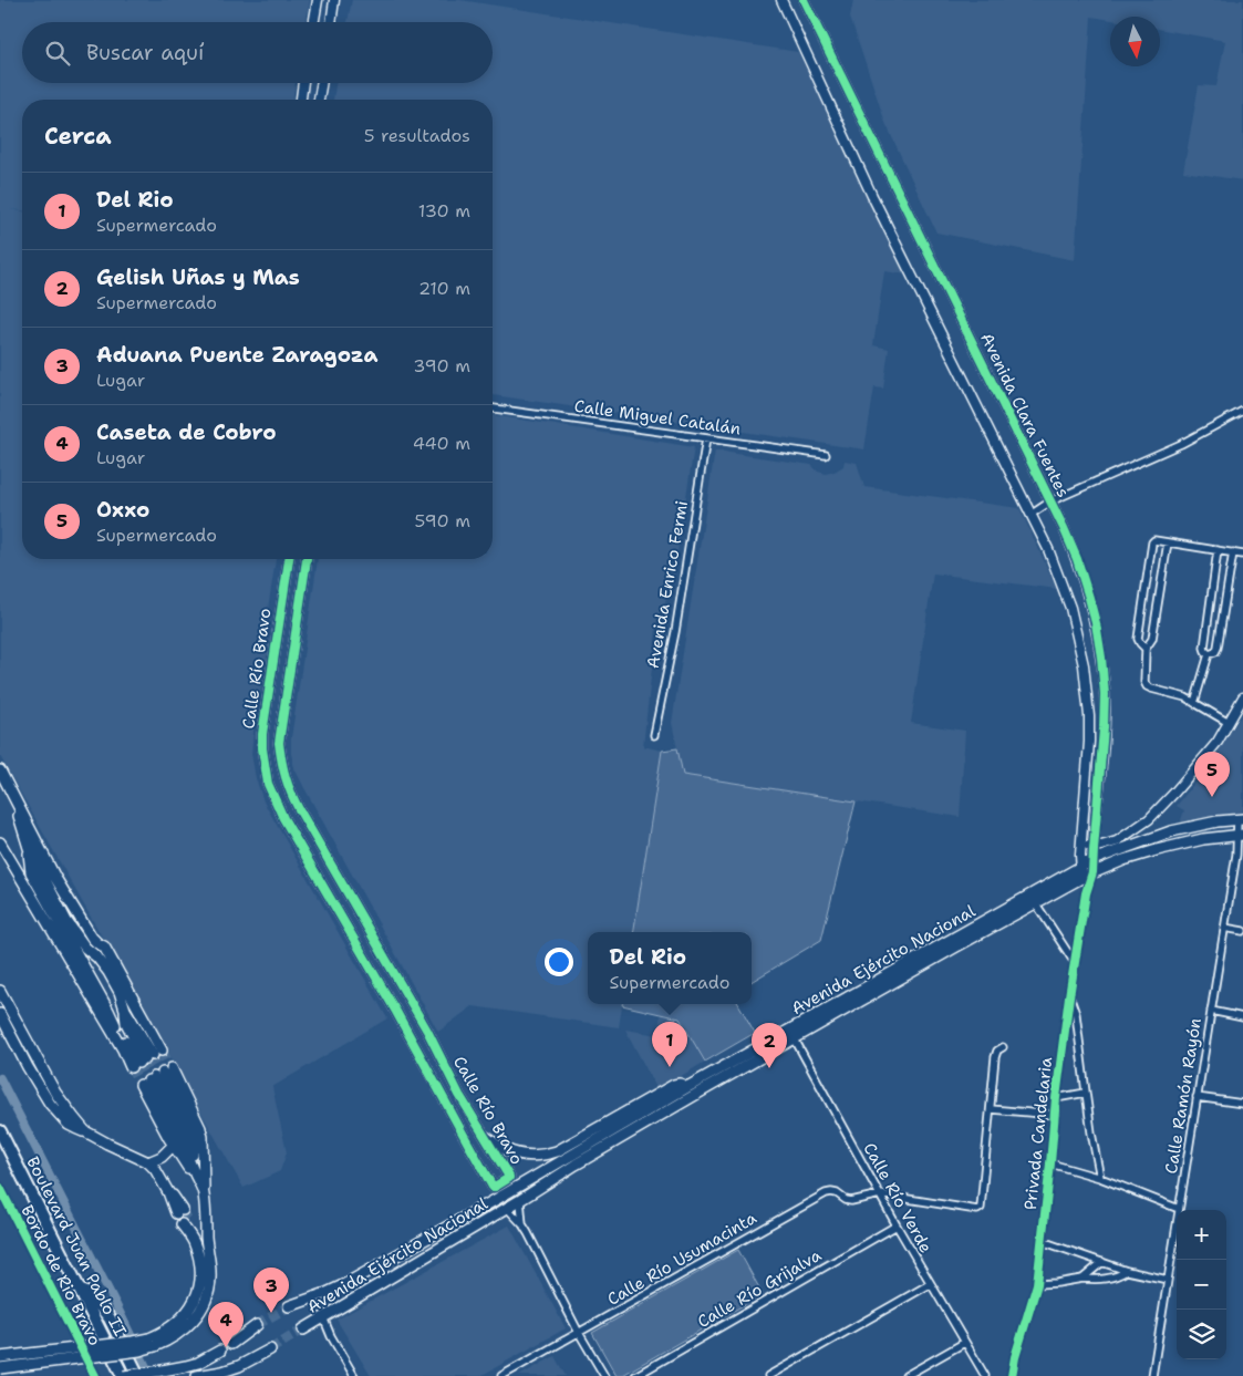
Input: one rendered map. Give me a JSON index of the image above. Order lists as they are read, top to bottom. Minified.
{"streets":{"highway":["Boulevard Juan Pablo II"],"main road":["Avenida Ejército Nacional"],"street":["Avenida Clara Fuentes","Calle Miguel Catalán","Avenida Enrico Fermi","Calle Río Bravo","Calle Ramón Rayón","Privada Candelaria","Calle Río Verde","Calle Río Usumacinta","Calle Río Grijalva"],"cycle path":["Bordo de Rio Bravo"]},"crossings":[["Avenida Clara Fuentes","Avenida Ejército Nacional"],["Avenida Clara Fuentes","Privada Candelaria"],["Calle Miguel Catalán","Avenida Enrico Fermi"],["Avenida Ejército Nacional","Calle Ramón Rayón"],["Avenida Ejército Nacional","Privada Candelaria"],["Avenida Ejército Nacional","Calle Río Verde"],["Calle Río Verde","Calle Río Usumacinta"],["Calle Río Verde","Calle Río Grijalva"]],"north":"bottom","page":{"search":"Buscar aquí","heading":["Cerca","5 resultados"],"list":[{"mark":"1","name":"Del Rio","note":"Supermercado","value":"130 m"},{"mark":"2","name":"Gelish Uñas y Mas","note":"Supermercado","value":"210 m"},{"mark":"3","name":"Aduana Puente Zaragoza","note":"Lugar","value":"390 m"},{"mark":"4","name":"Caseta de Cobro","note":"Lugar","value":"440 m"},{"mark":"5","name":"Oxxo","note":"Supermercado","value":"590 m"}],"pins":["5","1","2","3","4"],"popup":["Del Rio","Supermercado"],"map_buttons":["+","−"]}}
